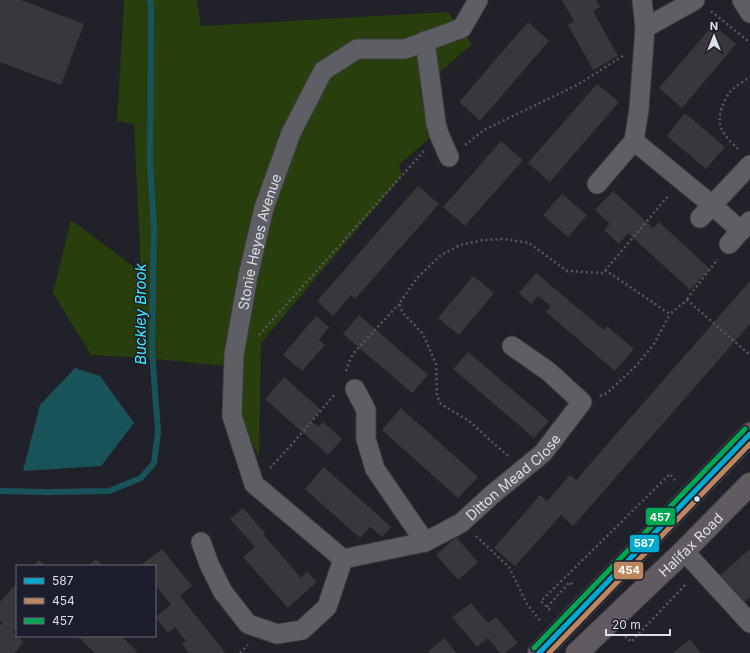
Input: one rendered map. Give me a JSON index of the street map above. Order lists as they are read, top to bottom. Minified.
{"streets":{"highway":["Halifax Road"],"street":["Stonie Heyes Avenue","Ditton Mead Close"]},"water":["Buckley Brook"],"lines":["transit line 457","transit line 587","transit line 454"],"legend":["587","454","457"],"scale_bar":"20 m","north":"top"}
